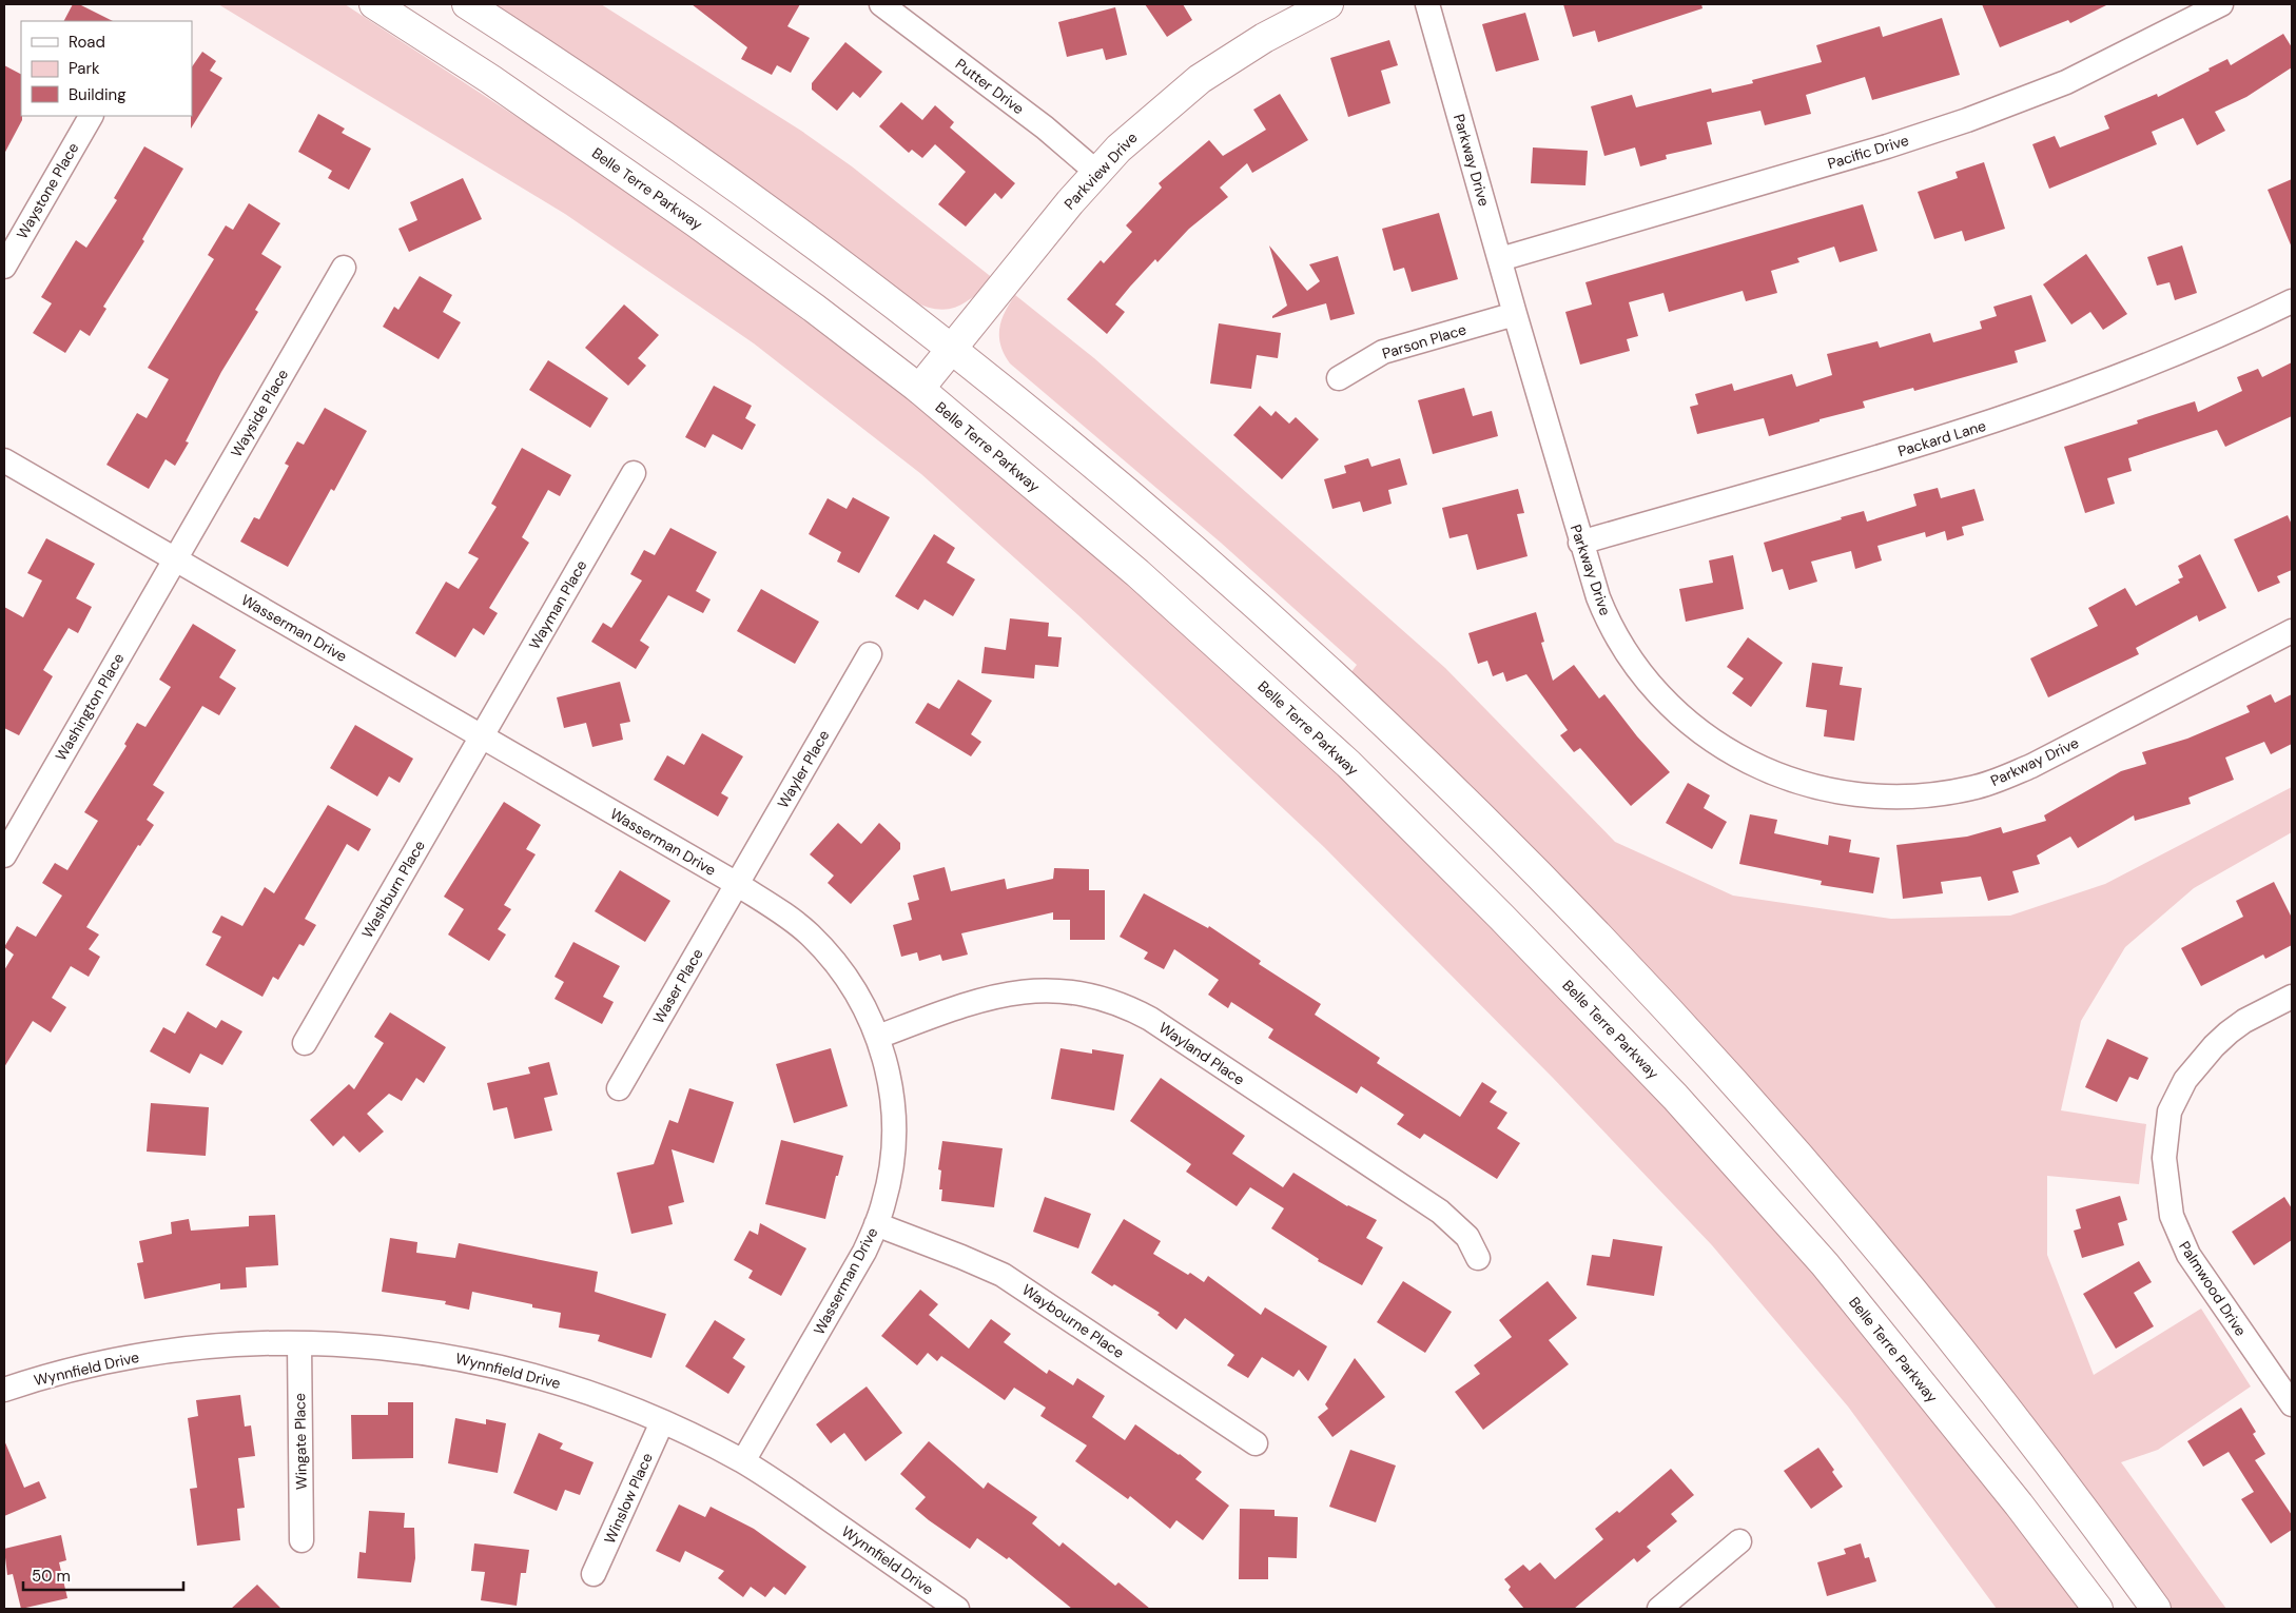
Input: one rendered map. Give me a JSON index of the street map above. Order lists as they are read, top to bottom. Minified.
{"streets":{"main road":["Parkview Drive","Belle Terre Parkway"],"street":["Putter Drive","Pacific Drive","Parkway Drive","Waystone Place","Parson Place","Wayside Place","Packard Lane","Wayman Place","Wasserman Drive","Washington Place","Wayler Place","Washburn Place","Waser Place","Wayland Place","Palmwood Drive","Waybourne Place","Wynnfield Drive","Wingate Place","Winslow Place"]},"crossings":[["Putter Drive","Parkview Drive"],["Pacific Drive","Parkway Drive"],["Parkway Drive","Parson Place"],["Parkway Drive","Packard Lane"],["Parkview Drive","Belle Terre Parkway"],["Wayside Place","Wasserman Drive"],["Wayside Place","Washington Place"],["Wayman Place","Wasserman Drive"],["Wayman Place","Washburn Place"],["Wasserman Drive","Washington Place"],["Wasserman Drive","Wayler Place"],["Wasserman Drive","Washburn Place"],["Wasserman Drive","Waser Place"],["Wasserman Drive","Wayland Place"],["Wasserman Drive","Waybourne Place"],["Wasserman Drive","Wynnfield Drive"],["Wayler Place","Waser Place"],["Wynnfield Drive","Wingate Place"],["Wynnfield Drive","Winslow Place"]],"legend":["Road","Park","Building"],"scale_bar":"50 m"}
